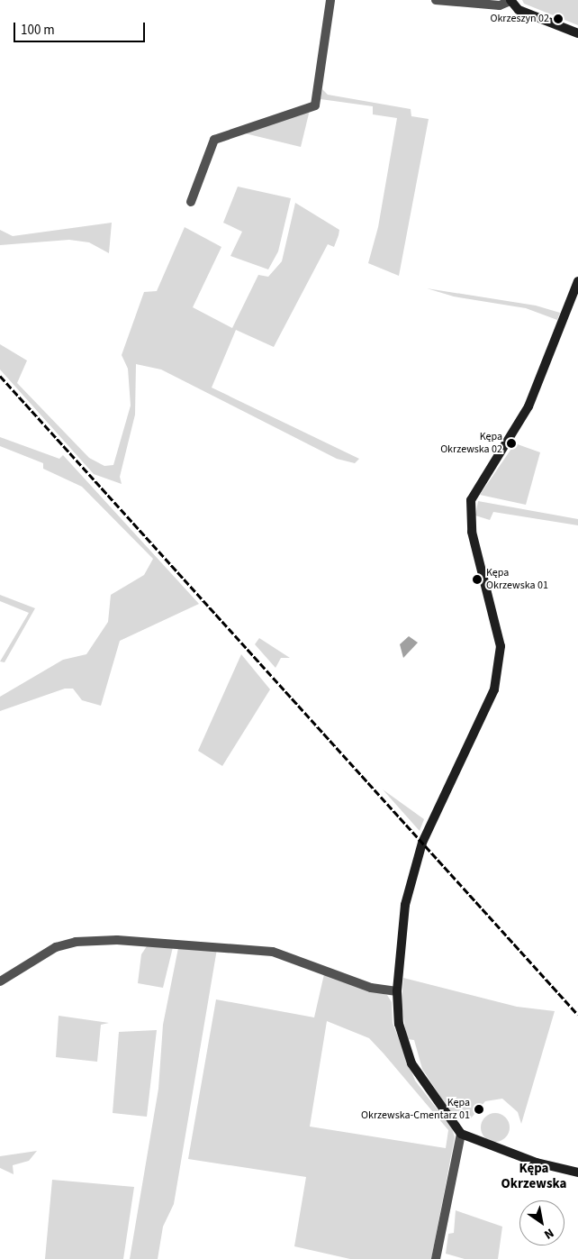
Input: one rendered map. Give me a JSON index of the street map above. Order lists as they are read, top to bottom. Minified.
{"districts":["Kępa Okrzewska"],"places":["Okrzeszyn 02","Kępa Okrzewska 02","Kępa Okrzewska 01","Kępa Okrzewska-Cmentarz 01"],"scale_bar":"100 m","north":"bottom right"}
